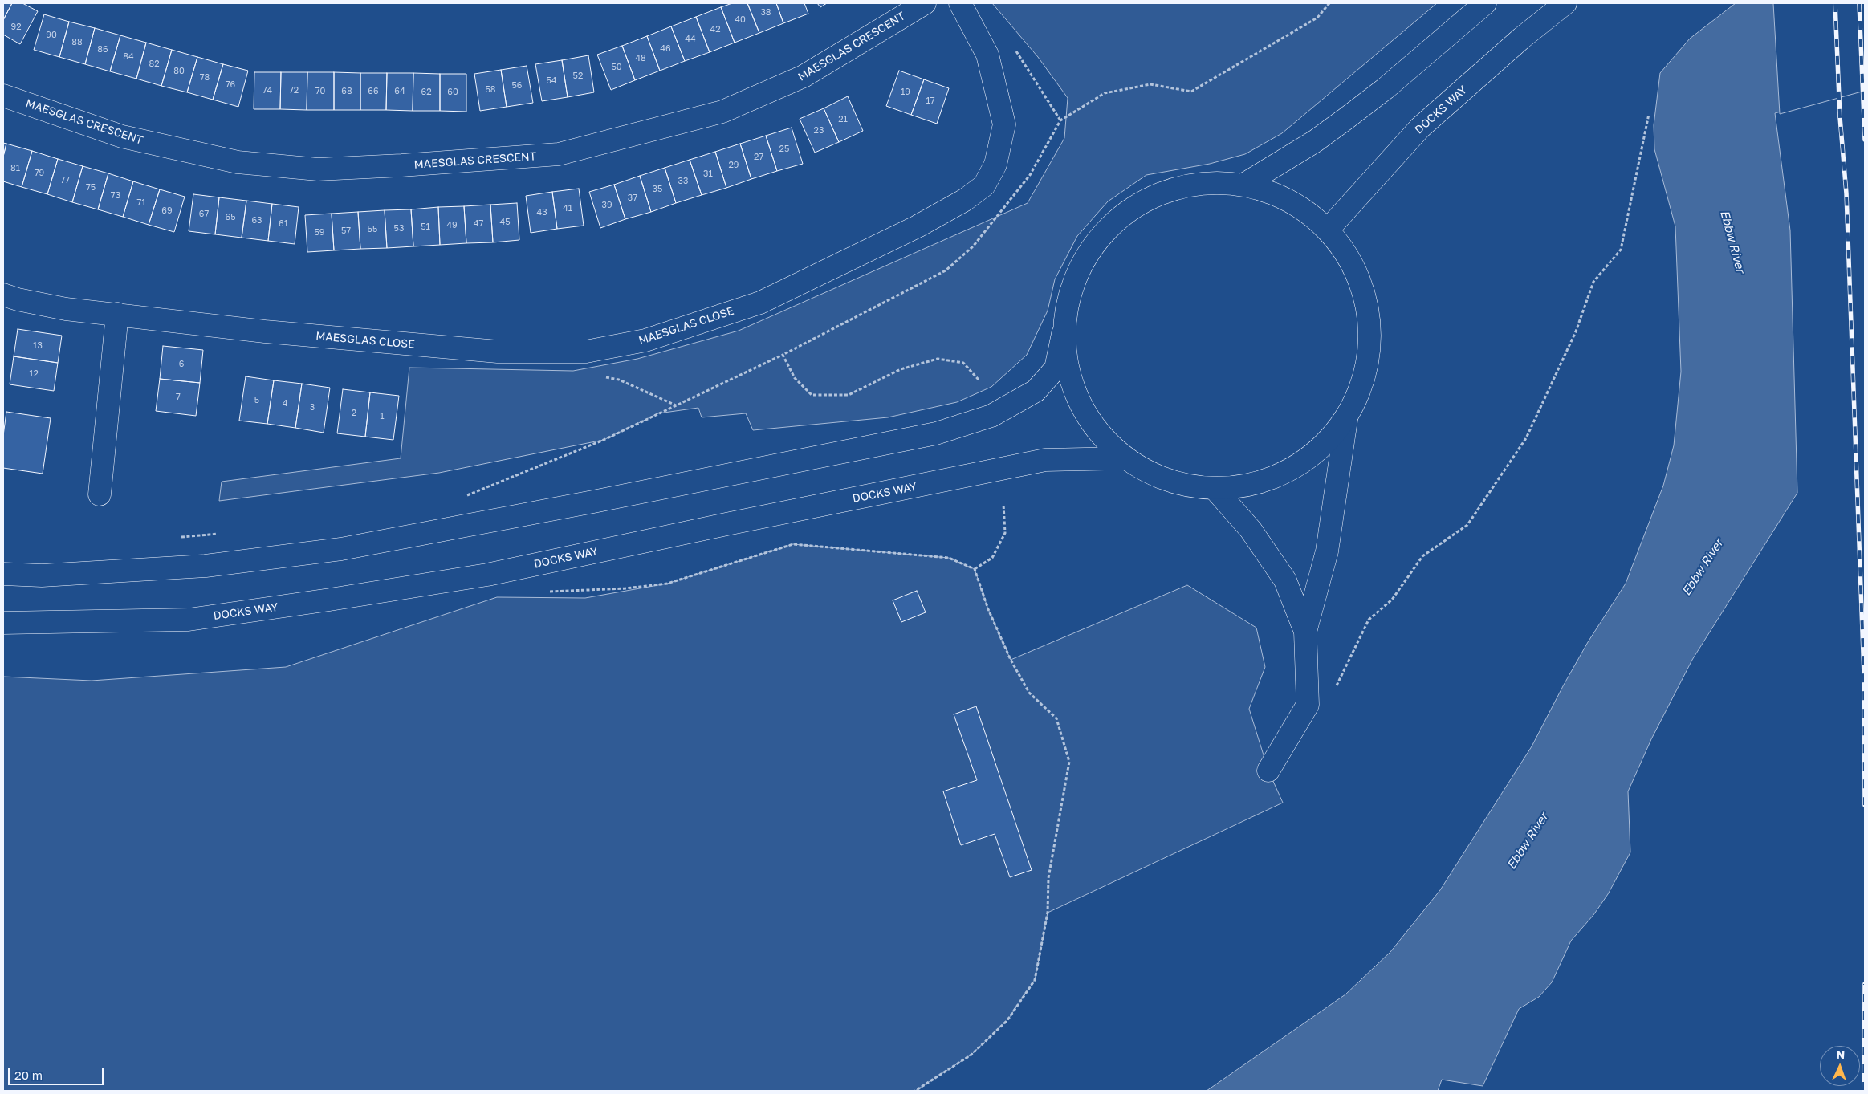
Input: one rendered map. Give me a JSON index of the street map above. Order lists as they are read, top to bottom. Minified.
{"streets":{"main road":["MAESGLAS CRESCENT","DOCKS WAY","MAESGLAS CLOSE"]},"water":["Ebbw River"],"house_numbers":["38","40","92","42","90","44","88","46","86","84","48","82","50","80","52","78","54","76","56","58","74","72","70","68","66","64","62","60","19","17","21","23","25","27","29","81","79","31","77","33","75","35","73","37","71","39","41","69","43","67","65","63","45","61","47","49","51","53","55","57","59","13","6","12","7","5","4","3","2","1"],"scale_bar":"20 m","north":"top"}
